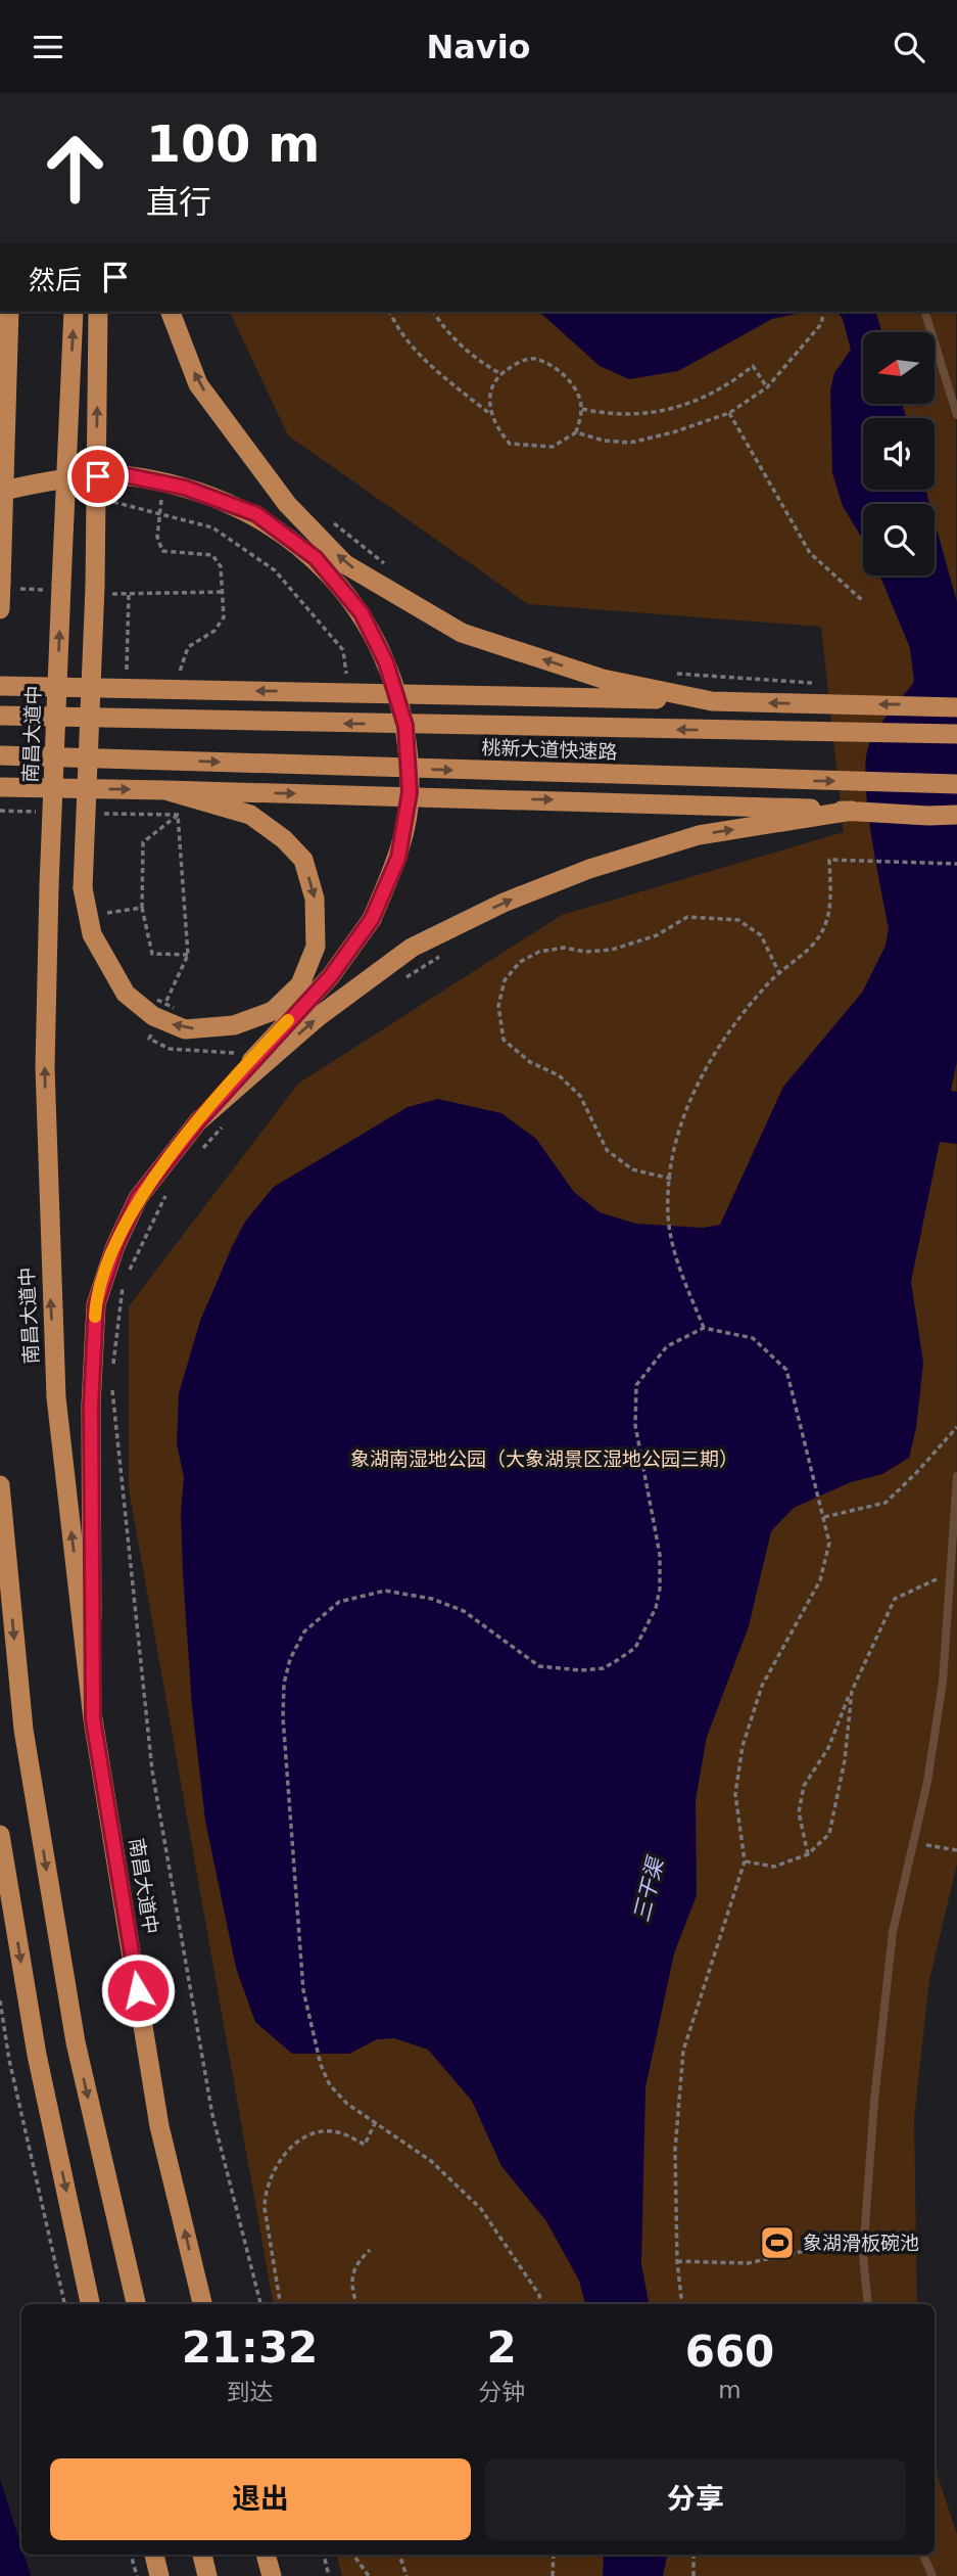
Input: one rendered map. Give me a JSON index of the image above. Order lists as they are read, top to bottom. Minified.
{"streets":{"highway":["南昌大道中","桃新大道快速路"]},"water":["三干渠"],"parks":["象湖南湿地公园（大象湖景区湿地公园三期）"],"places":{"sports":["象湖滑板碗池"]},"north":"left","page":{"header":"Navio","turn":["100 m","直行"],"then":"然后","eta":["21:32","到达","2","分钟","660","m"],"buttons":["退出","分享"]}}
